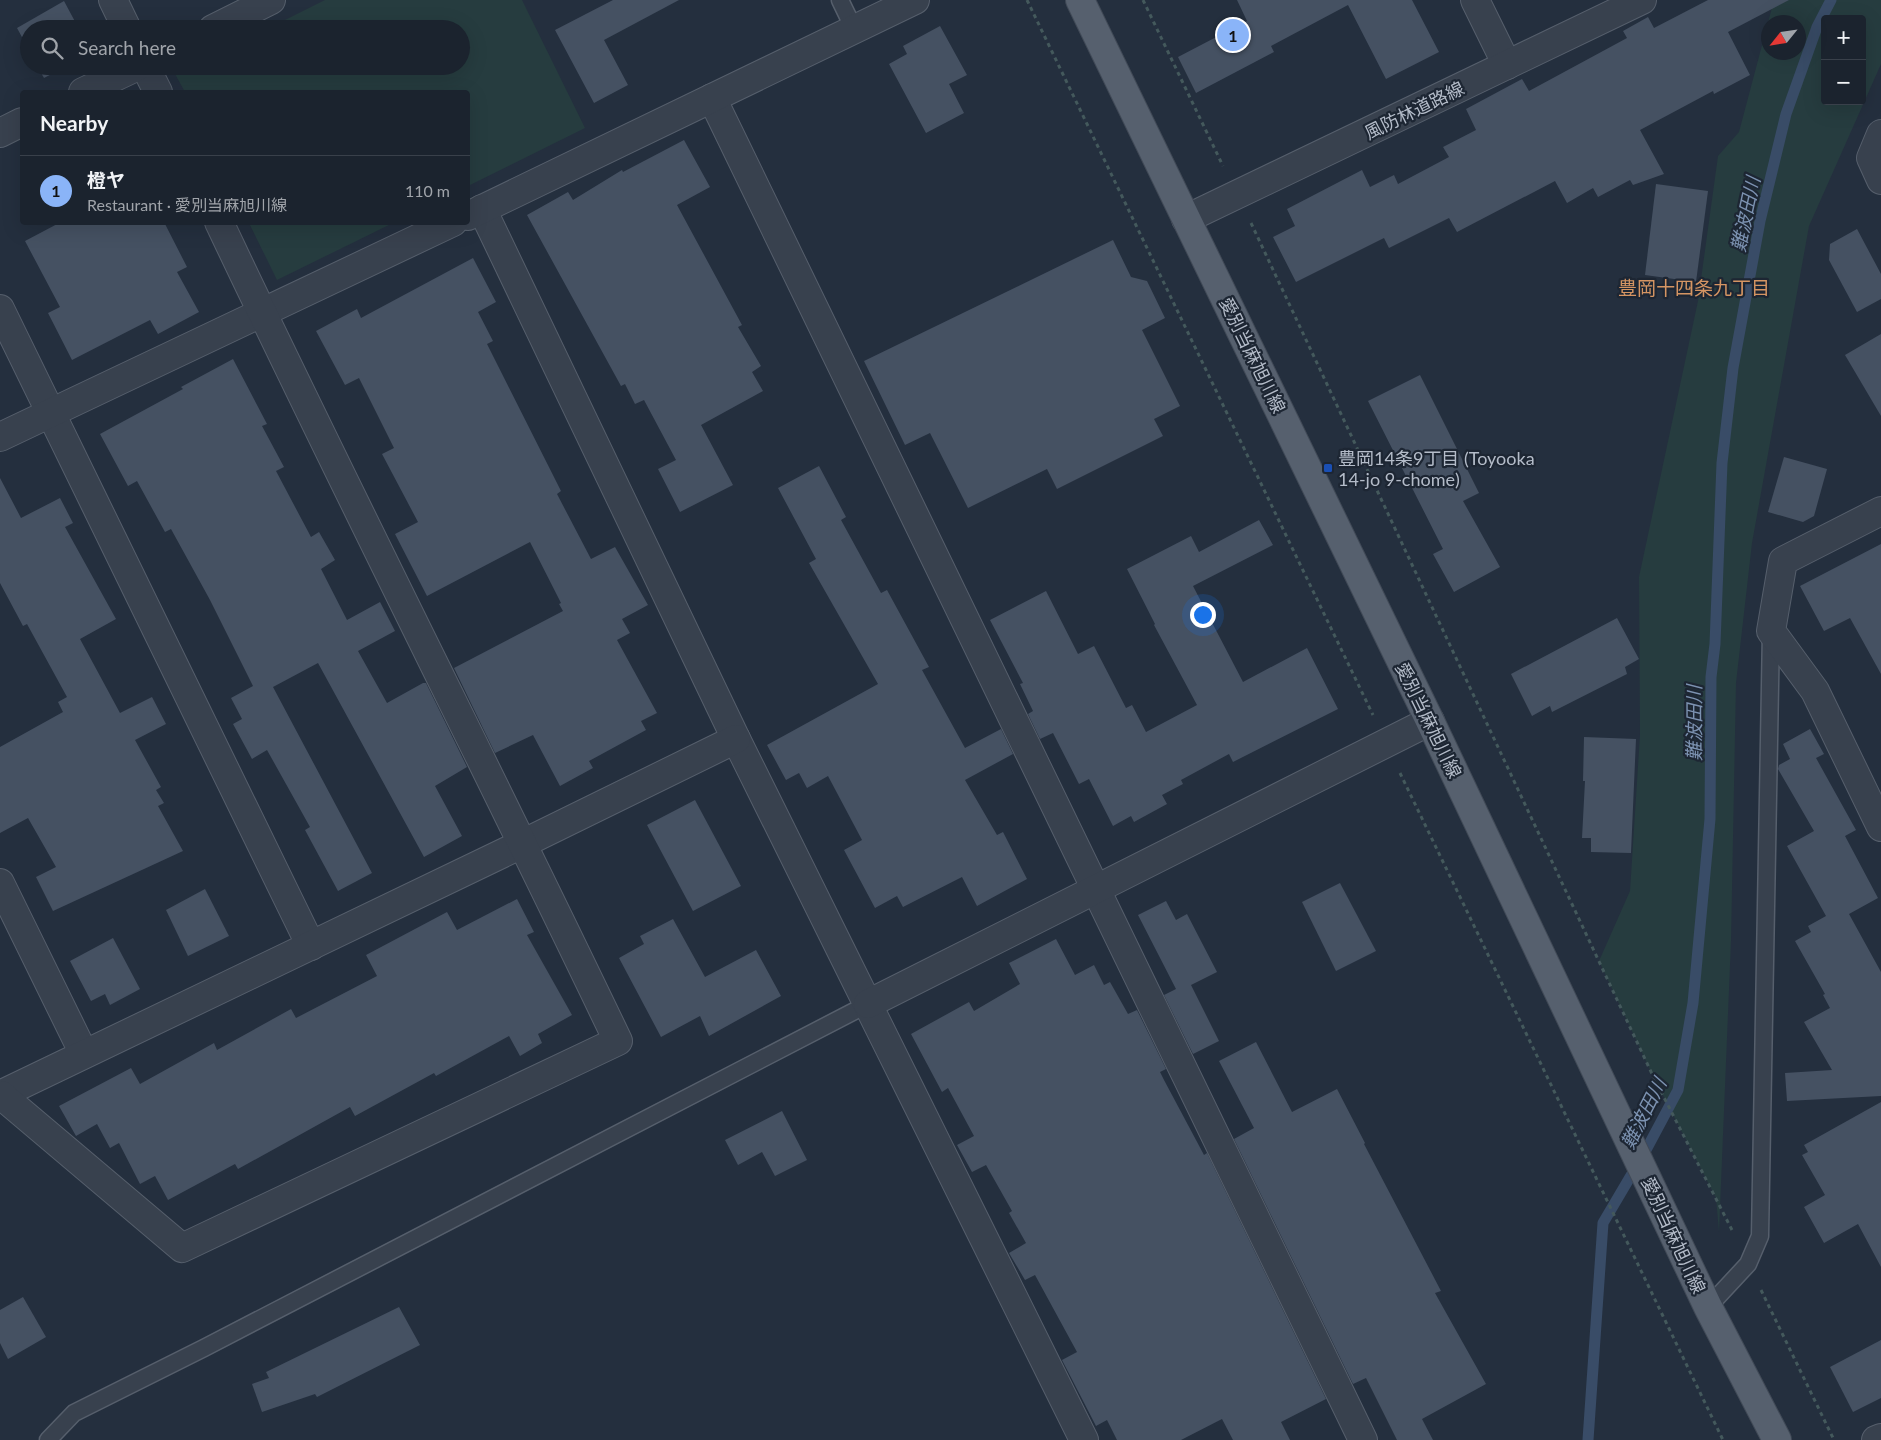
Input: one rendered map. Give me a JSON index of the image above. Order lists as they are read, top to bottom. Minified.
{"streets":{"main road":["愛別当麻旭川線"],"street":["風防林道路線"]},"crossings":[["風防林道路線","愛別当麻旭川線"]],"districts":["豊岡十四条九丁目"],"water":["難波田川"],"places":{"transit":["豊岡14条9丁目 (Toyooka 14-jo 9-chome)"]},"north":"bottom left","page":{"map_buttons":["+","−"],"pins":"1","search":"Search here","heading":"Nearby","list":[{"mark":"1","name":"橙ヤ","note":"Restaurant · 愛別当麻旭川線","value":"110 m"}]}}
